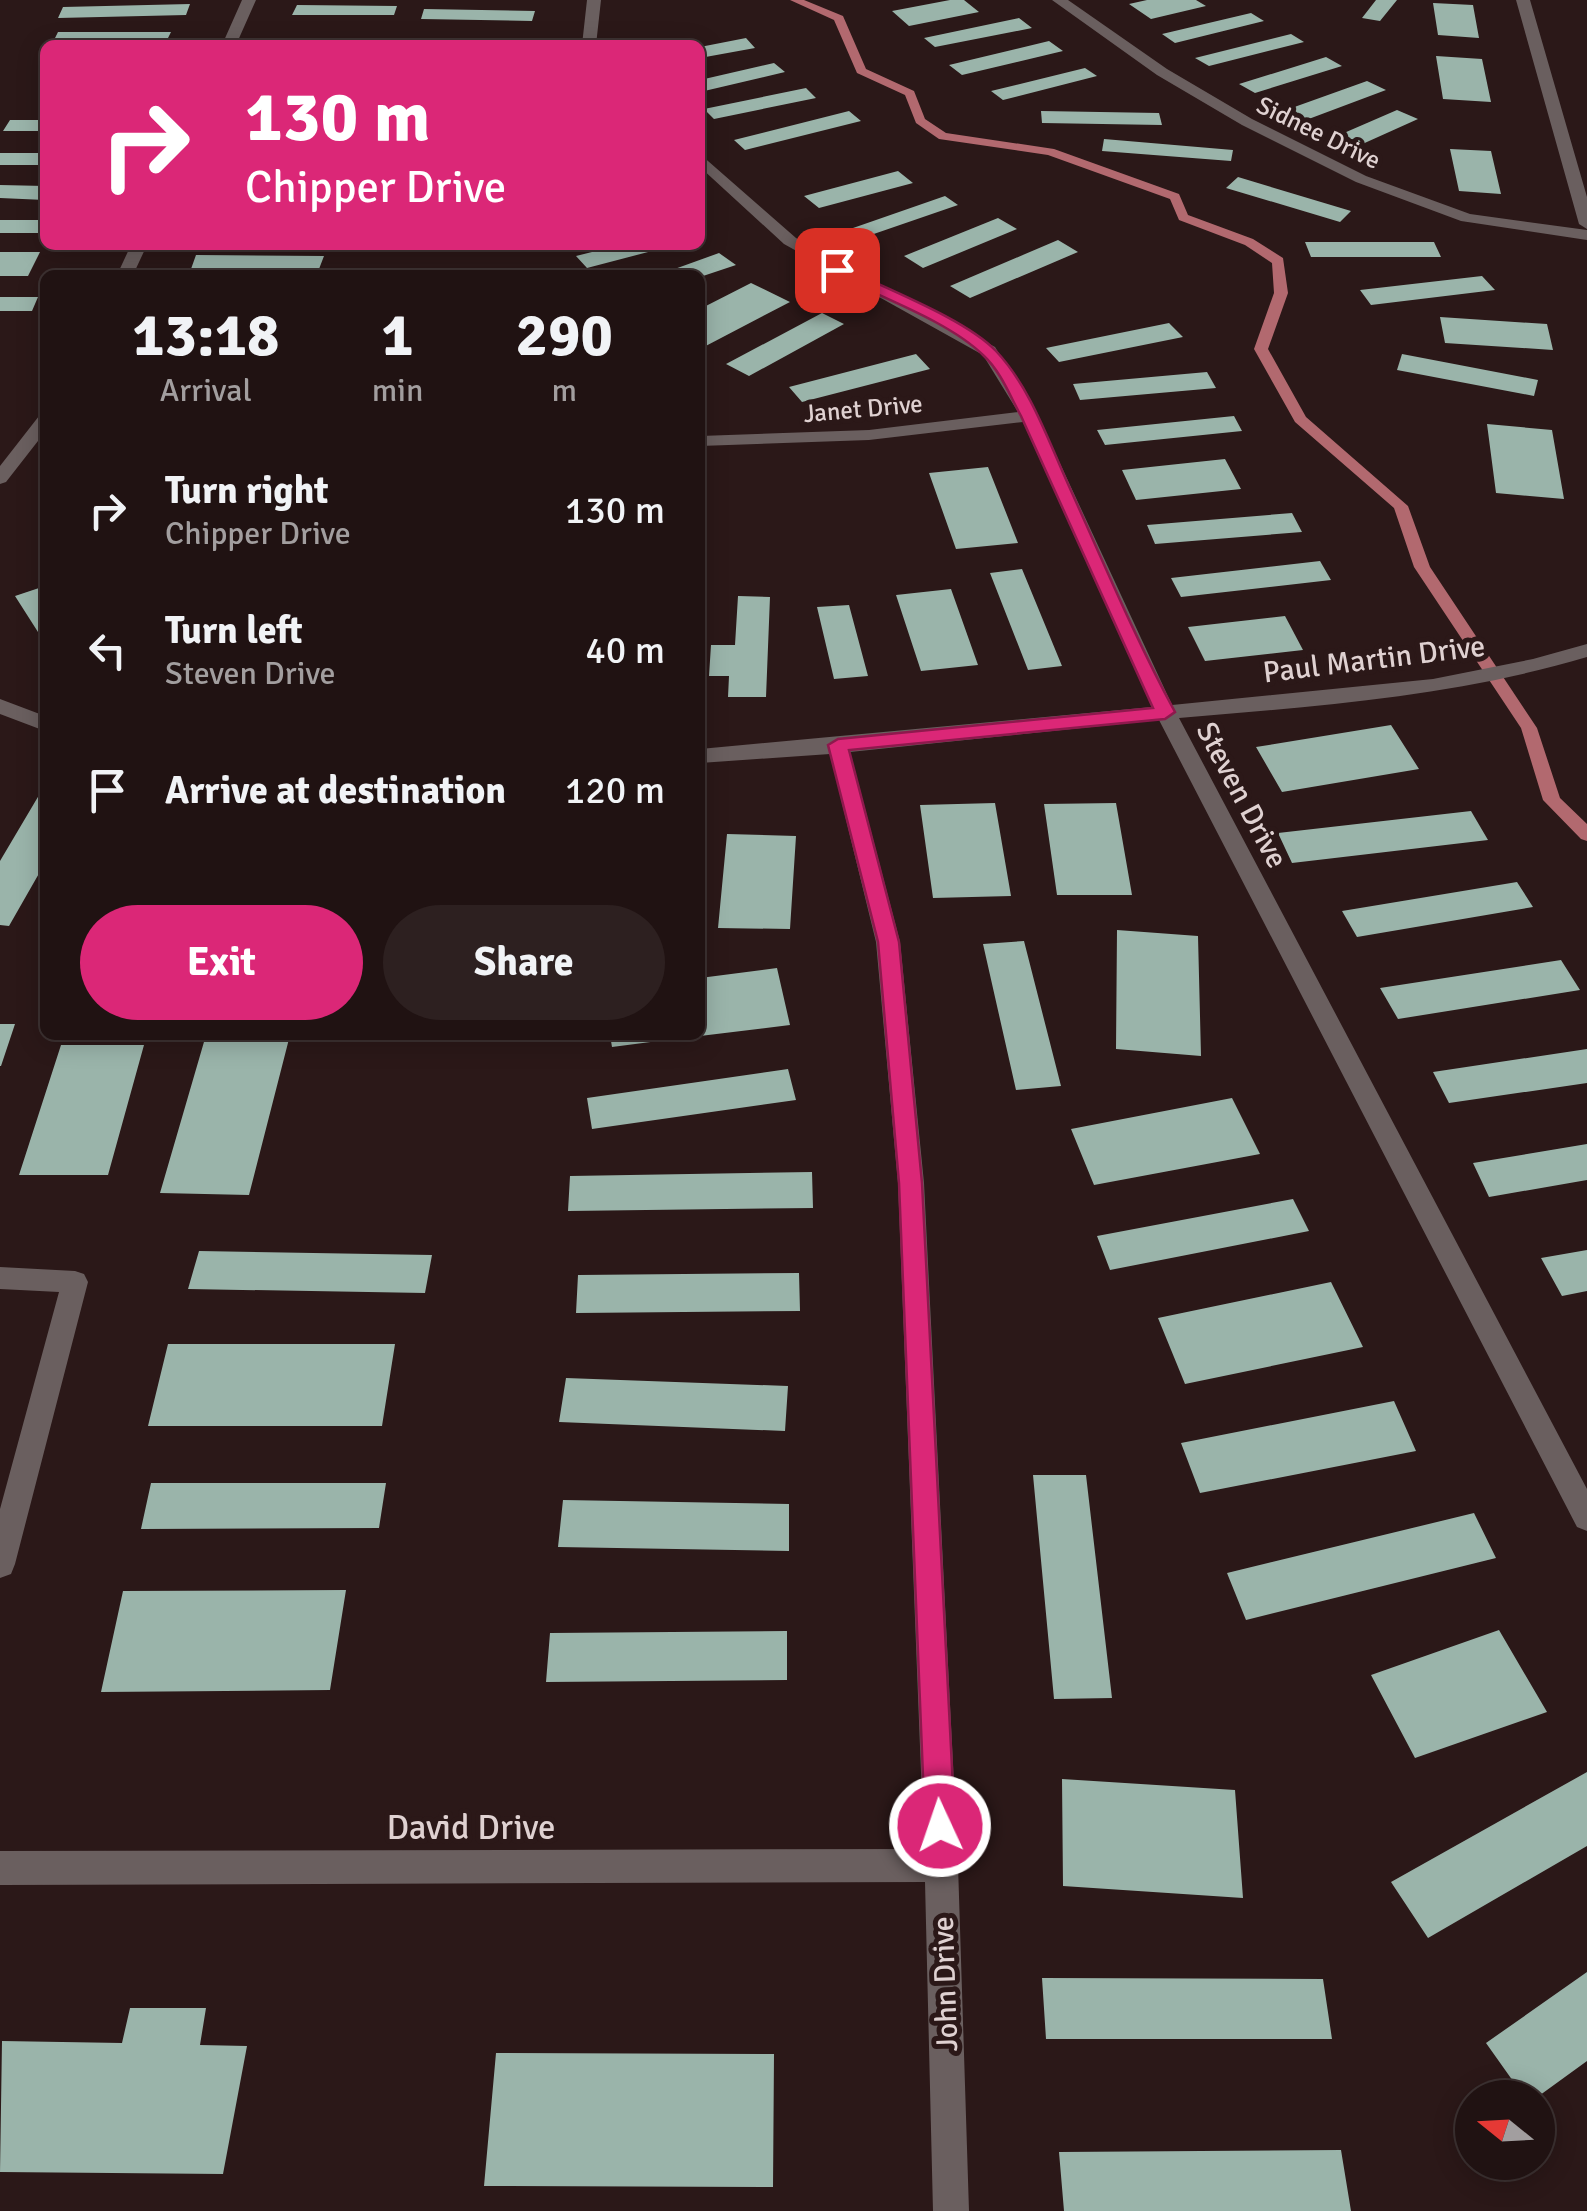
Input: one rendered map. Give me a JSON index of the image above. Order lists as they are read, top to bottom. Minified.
{"streets":{"street":["Sidnee Drive","Janet Drive","Paul Martin Drive","Steven Drive","David Drive","John Drive"]},"crossings":[["Janet Drive","Steven Drive"],["Paul Martin Drive","Steven Drive"],["Paul Martin Drive","John Drive"],["David Drive","John Drive"]],"north":"left","page":{"turn":["130 m","Chipper Drive"],"eta":["13:18","Arrival","1","min","290","m"],"list":[{"name":"Turn right","note":"Chipper Drive","value":"130 m"},{"name":"Turn left","note":"Steven Drive","value":"40 m"},{"name":"Arrive at destination","value":"120 m"}],"buttons":["Exit","Share"]}}
